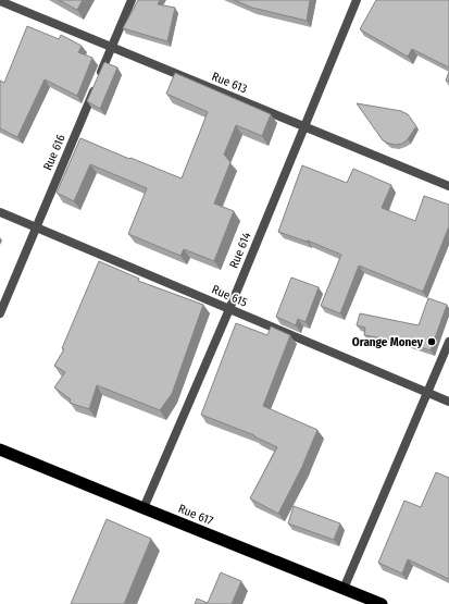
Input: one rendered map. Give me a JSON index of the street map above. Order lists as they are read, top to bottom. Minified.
{"streets":{"highway":["Rue 617"],"street":["Rue 613","Rue 616","Rue 614","Rue 615"]},"crossings":[["Rue 613","Rue 616"],["Rue 613","Rue 614"],["Rue 616","Rue 615"],["Rue 614","Rue 615"],["Rue 614","Rue 617"]],"places":["Orange Money"]}
